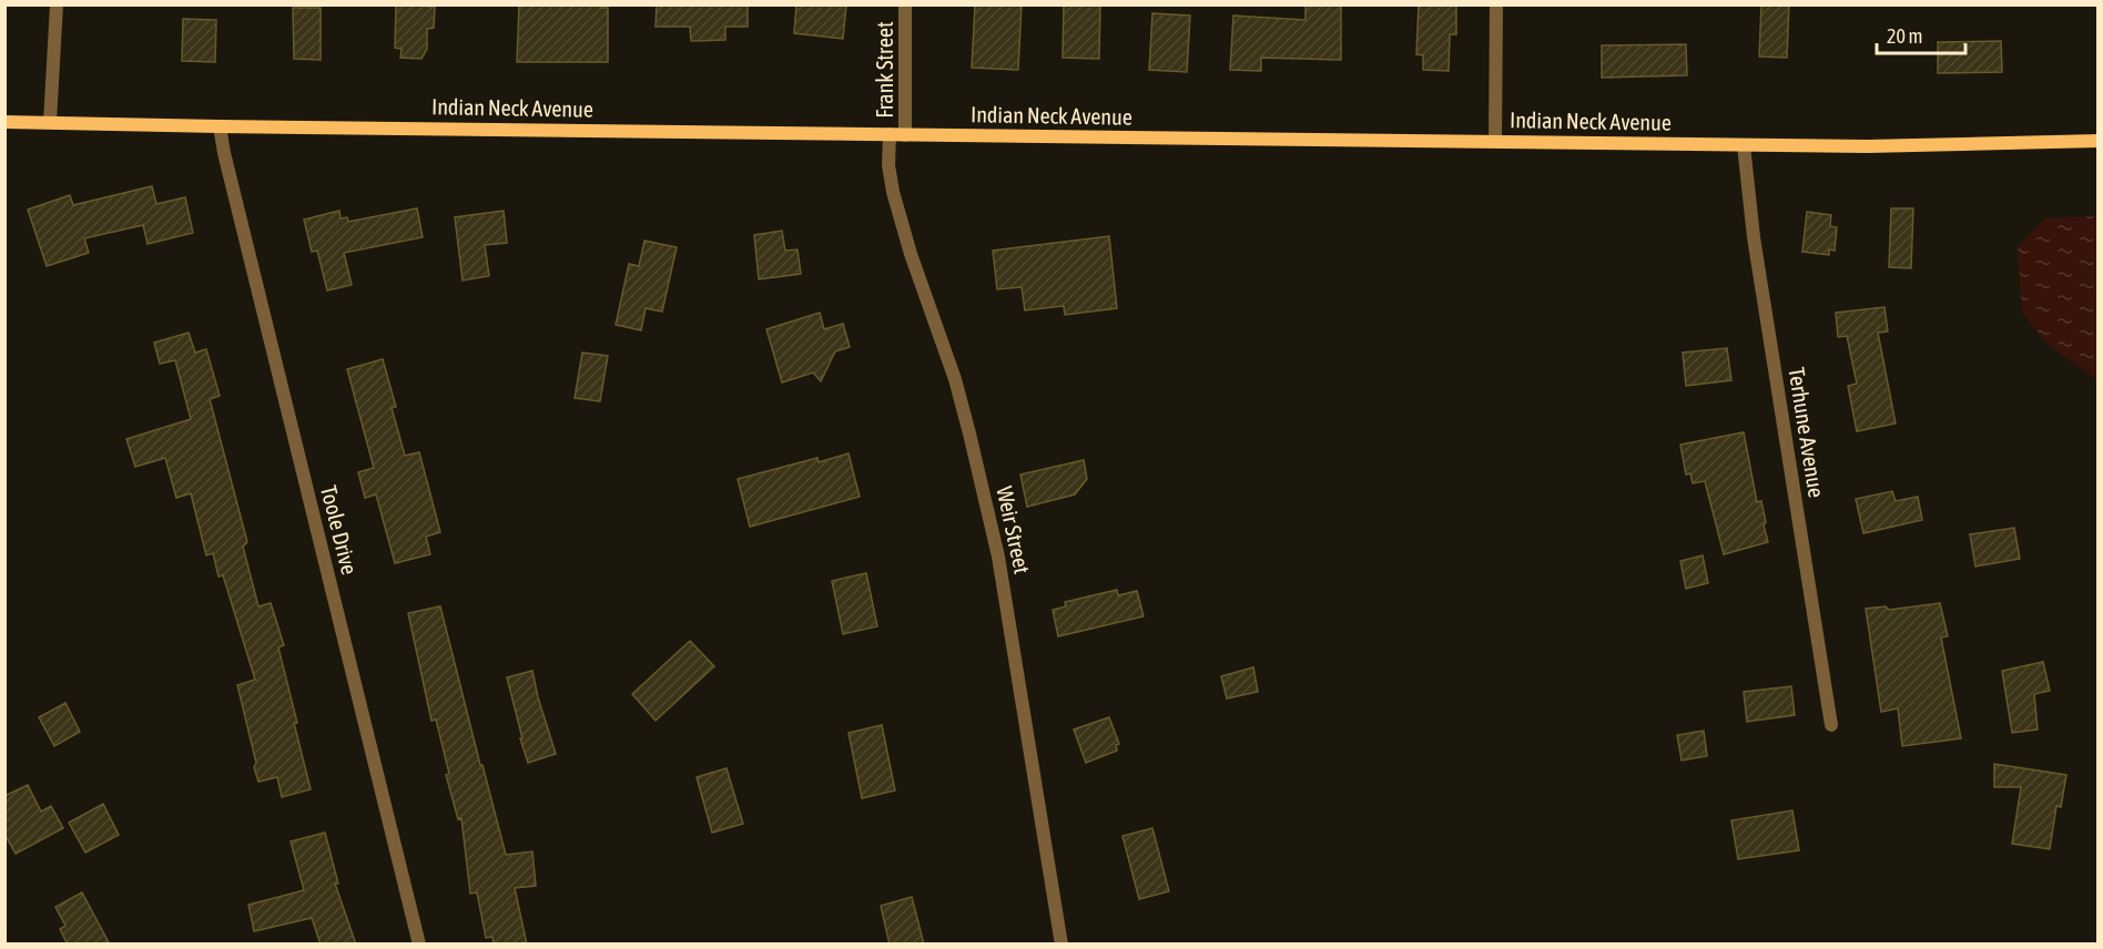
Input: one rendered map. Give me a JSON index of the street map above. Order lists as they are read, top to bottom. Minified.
{"streets":{"street":["Frank Street","Indian Neck Avenue","Terhune Avenue","Toole Drive","Weir Street"]},"crossings":[["Frank Street","Indian Neck Avenue"],["Indian Neck Avenue","Terhune Avenue"],["Indian Neck Avenue","Toole Drive"],["Indian Neck Avenue","Weir Street"]],"scale_bar":"20 m"}
